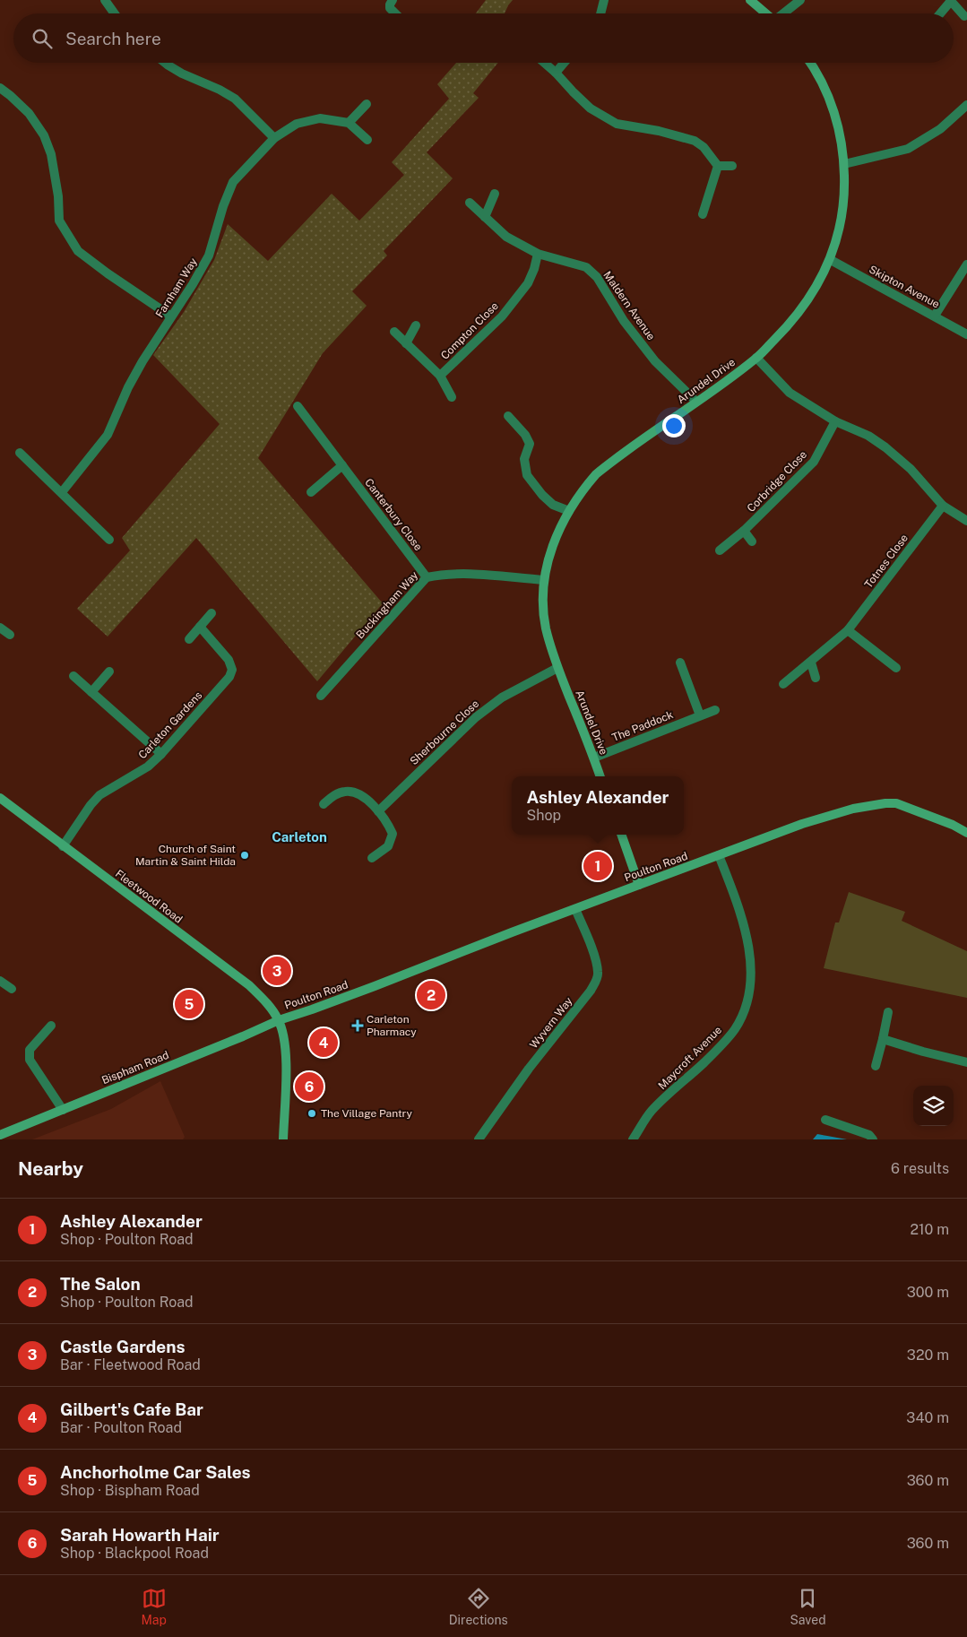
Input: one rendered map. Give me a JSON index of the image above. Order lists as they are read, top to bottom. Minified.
{"streets":{"street":["Skipton Avenue","Farnham Way","Maldern Avenue","Compton Close","Arundel Drive","Corbridge Close","Canterbury Close","Totnes Close","Buckingham Way","Carleton Gardens","The Paddock","Sherbourne Close","Poulton Road","Fleetwood Road","Wyvern Way","Maycroft Avenue","Bispham Road"]},"crossings":[["Skipton Avenue","Arundel Drive"],["Maldern Avenue","Compton Close"],["Maldern Avenue","Arundel Drive"],["Arundel Drive","Buckingham Way"],["Arundel Drive","The Paddock"],["Arundel Drive","Sherbourne Close"],["Canterbury Close","Buckingham Way"],["Carleton Gardens","Fleetwood Road"],["Poulton Road","Fleetwood Road"],["Poulton Road","Wyvern Way"],["Poulton Road","Maycroft Avenue"],["Poulton Road","Bispham Road"],["Fleetwood Road","Bispham Road"]],"districts":["Carleton"],"places":{"other":["Church of Saint Martin & Saint Hilda","The Village Pantry"],"health":["Carleton Pharmacy"]},"page":{"search":"Search here","popup":["Ashley Alexander","Shop"],"pins":["1","3","2","5","4","6"],"heading":["Nearby","6 results"],"list":[{"mark":"1","name":"Ashley Alexander","note":"Shop · Poulton Road","value":"210 m"},{"mark":"2","name":"The Salon","note":"Shop · Poulton Road","value":"300 m"},{"mark":"3","name":"Castle Gardens","note":"Bar · Fleetwood Road","value":"320 m"},{"mark":"4","name":"Gilbert's Cafe Bar","note":"Bar · Poulton Road","value":"340 m"},{"mark":"5","name":"Anchorholme Car Sales","note":"Shop · Bispham Road","value":"360 m"},{"mark":"6","name":"Sarah Howarth Hair","note":"Shop · Blackpool Road","value":"360 m"}],"nav":["Map","Directions","Saved"]}}
